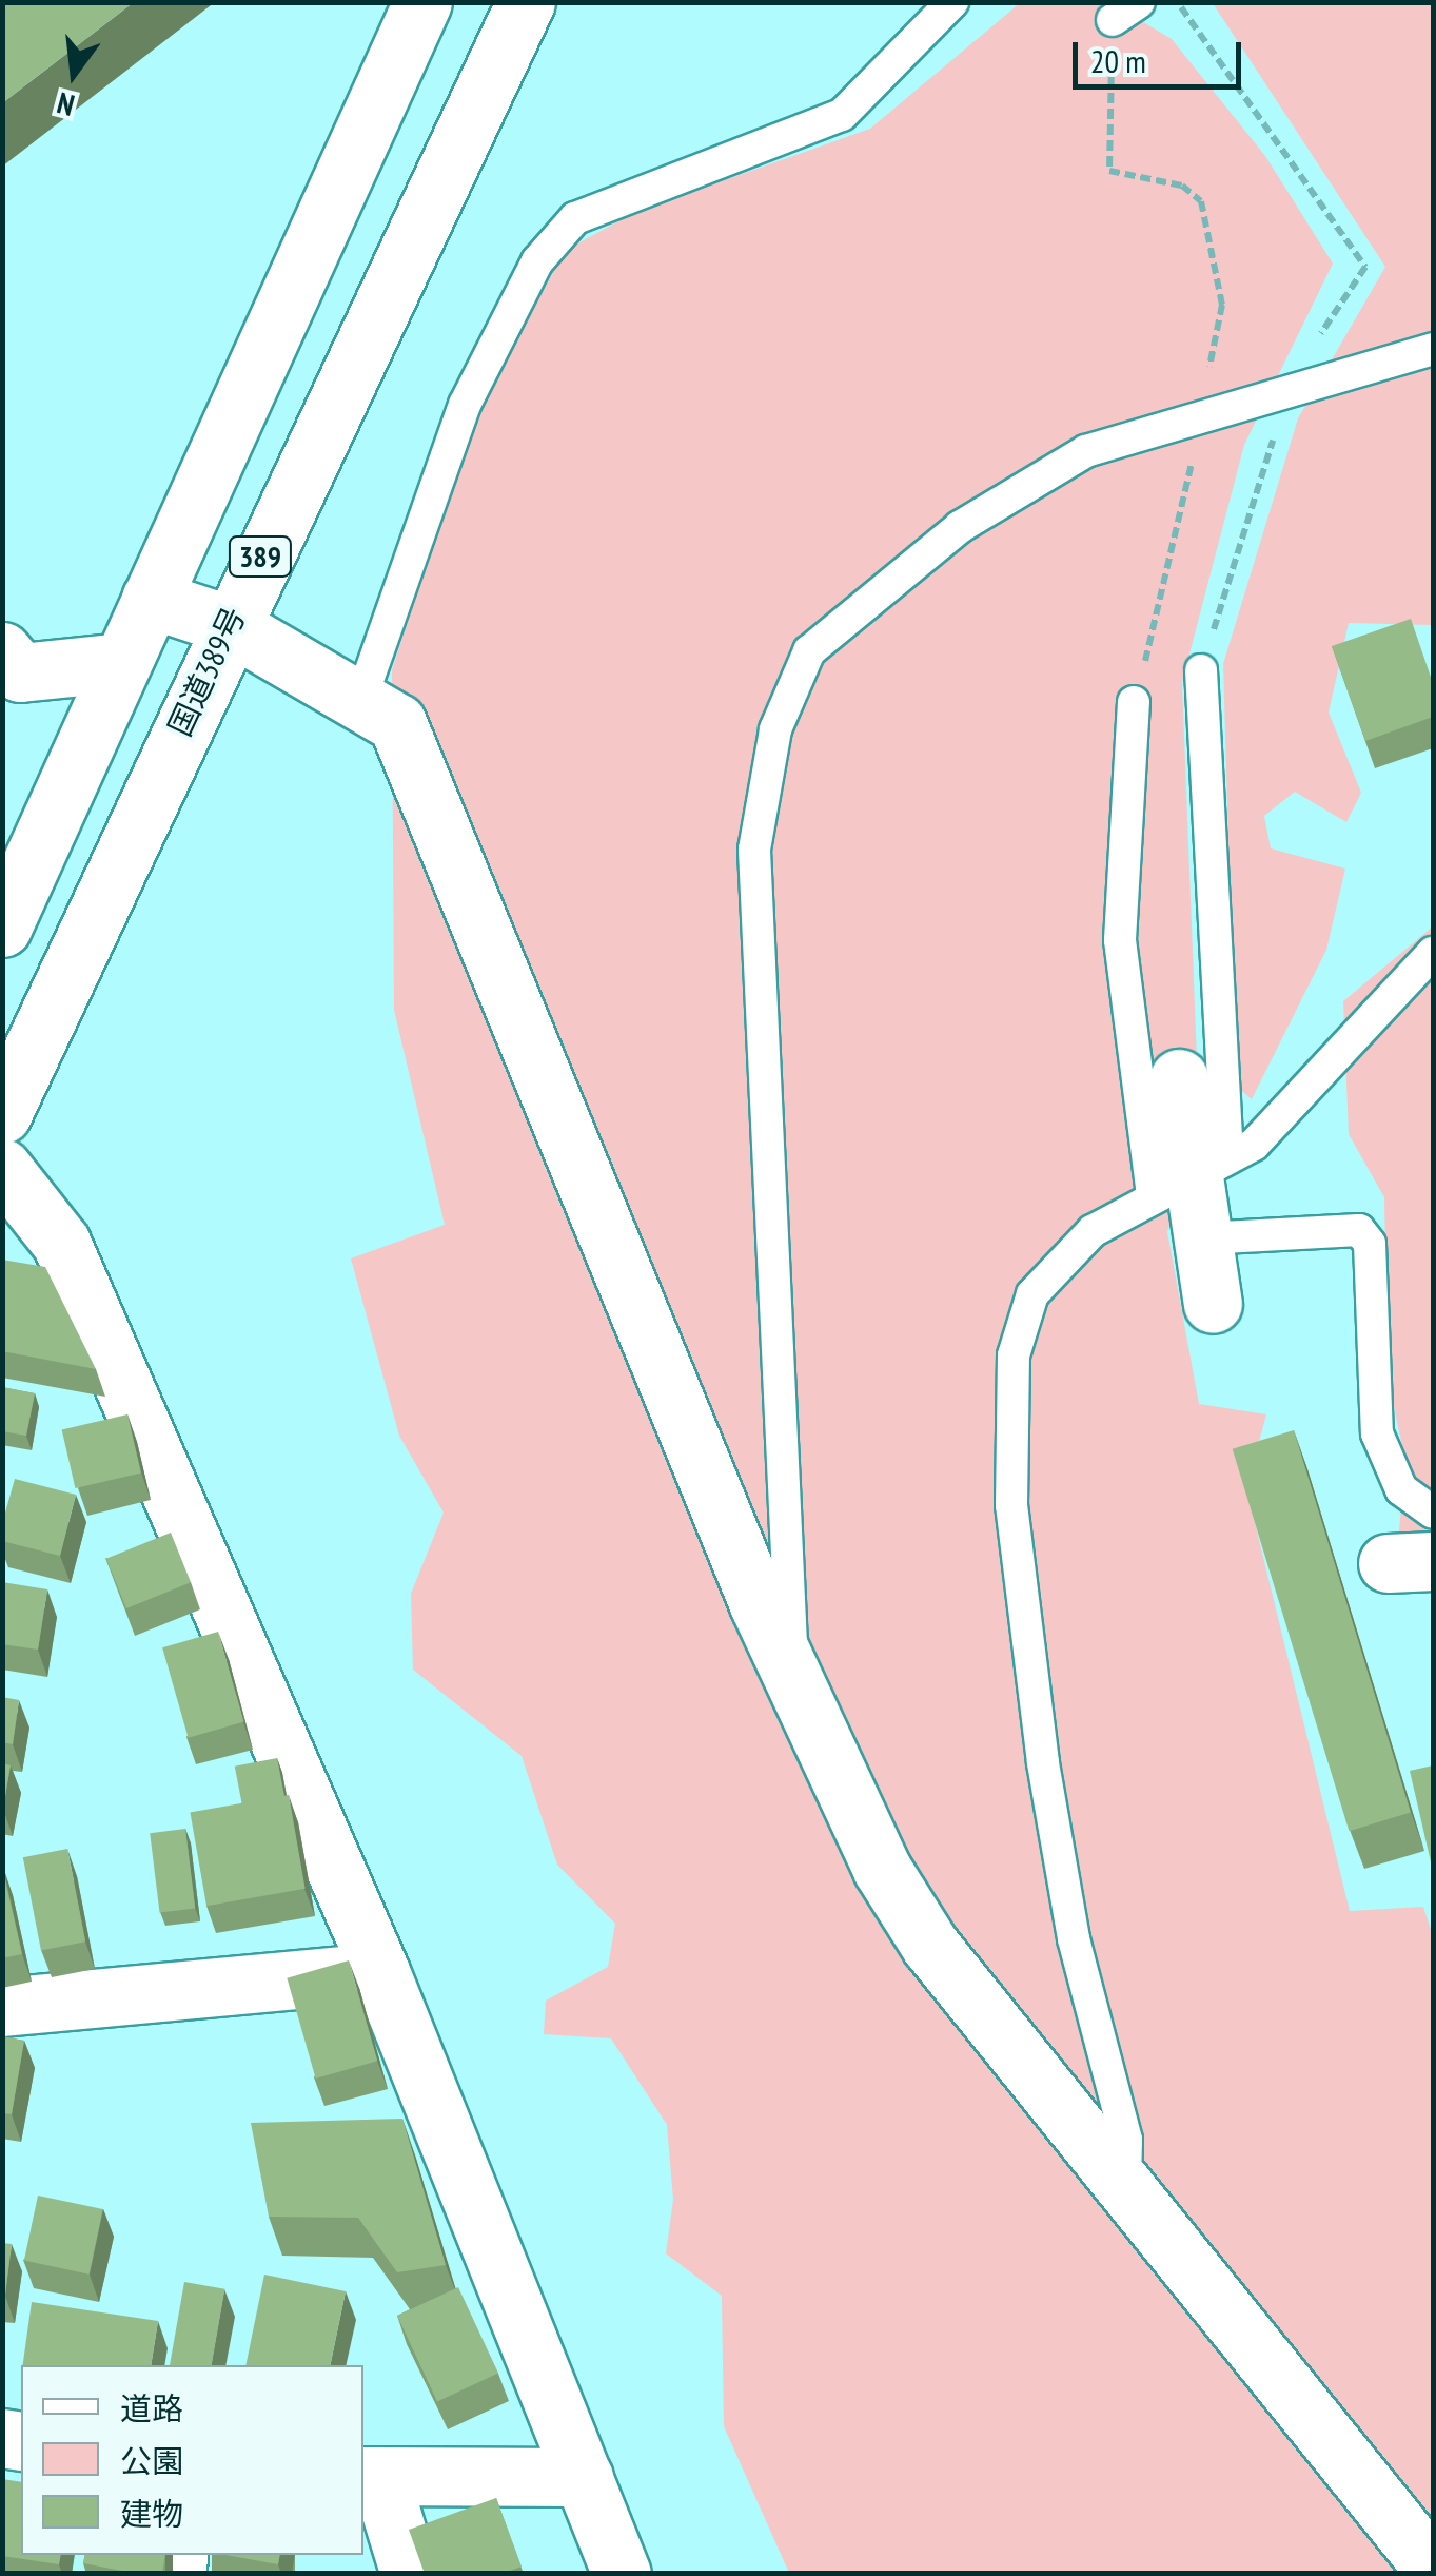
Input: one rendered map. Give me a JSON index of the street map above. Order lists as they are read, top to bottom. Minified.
{"streets":{"main road":["389","国道389号"]},"legend":["道路","公園","建物"],"scale_bar":"20 m","north":"bottom"}
